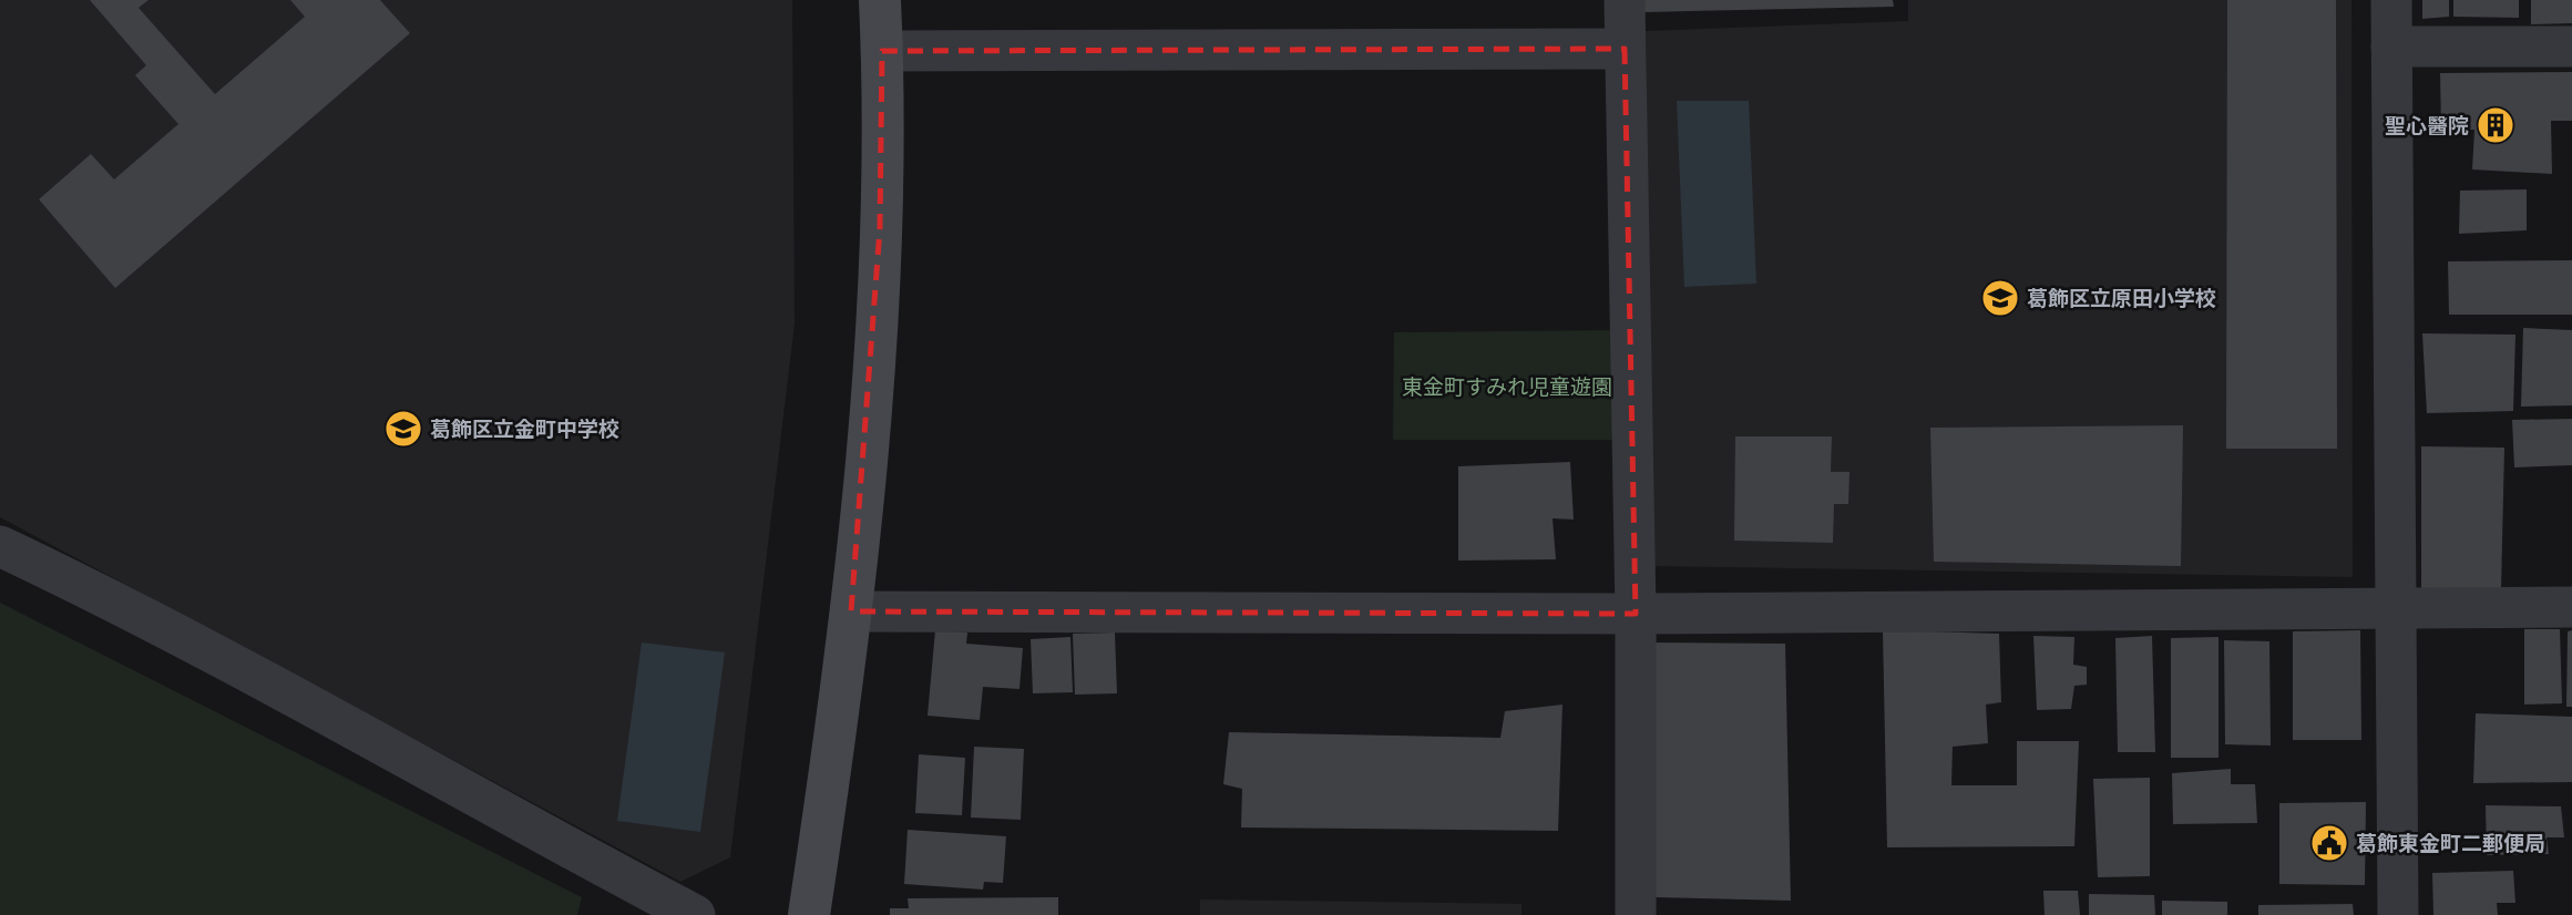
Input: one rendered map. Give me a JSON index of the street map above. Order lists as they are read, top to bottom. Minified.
{"parks":["東金町すみれ児童遊園"],"places":{"building":["聖心醫院"],"school or university":["葛飾区立原田小学校","葛飾区立金町中学校"],"public building":["葛飾東金町二郵便局"]}}
